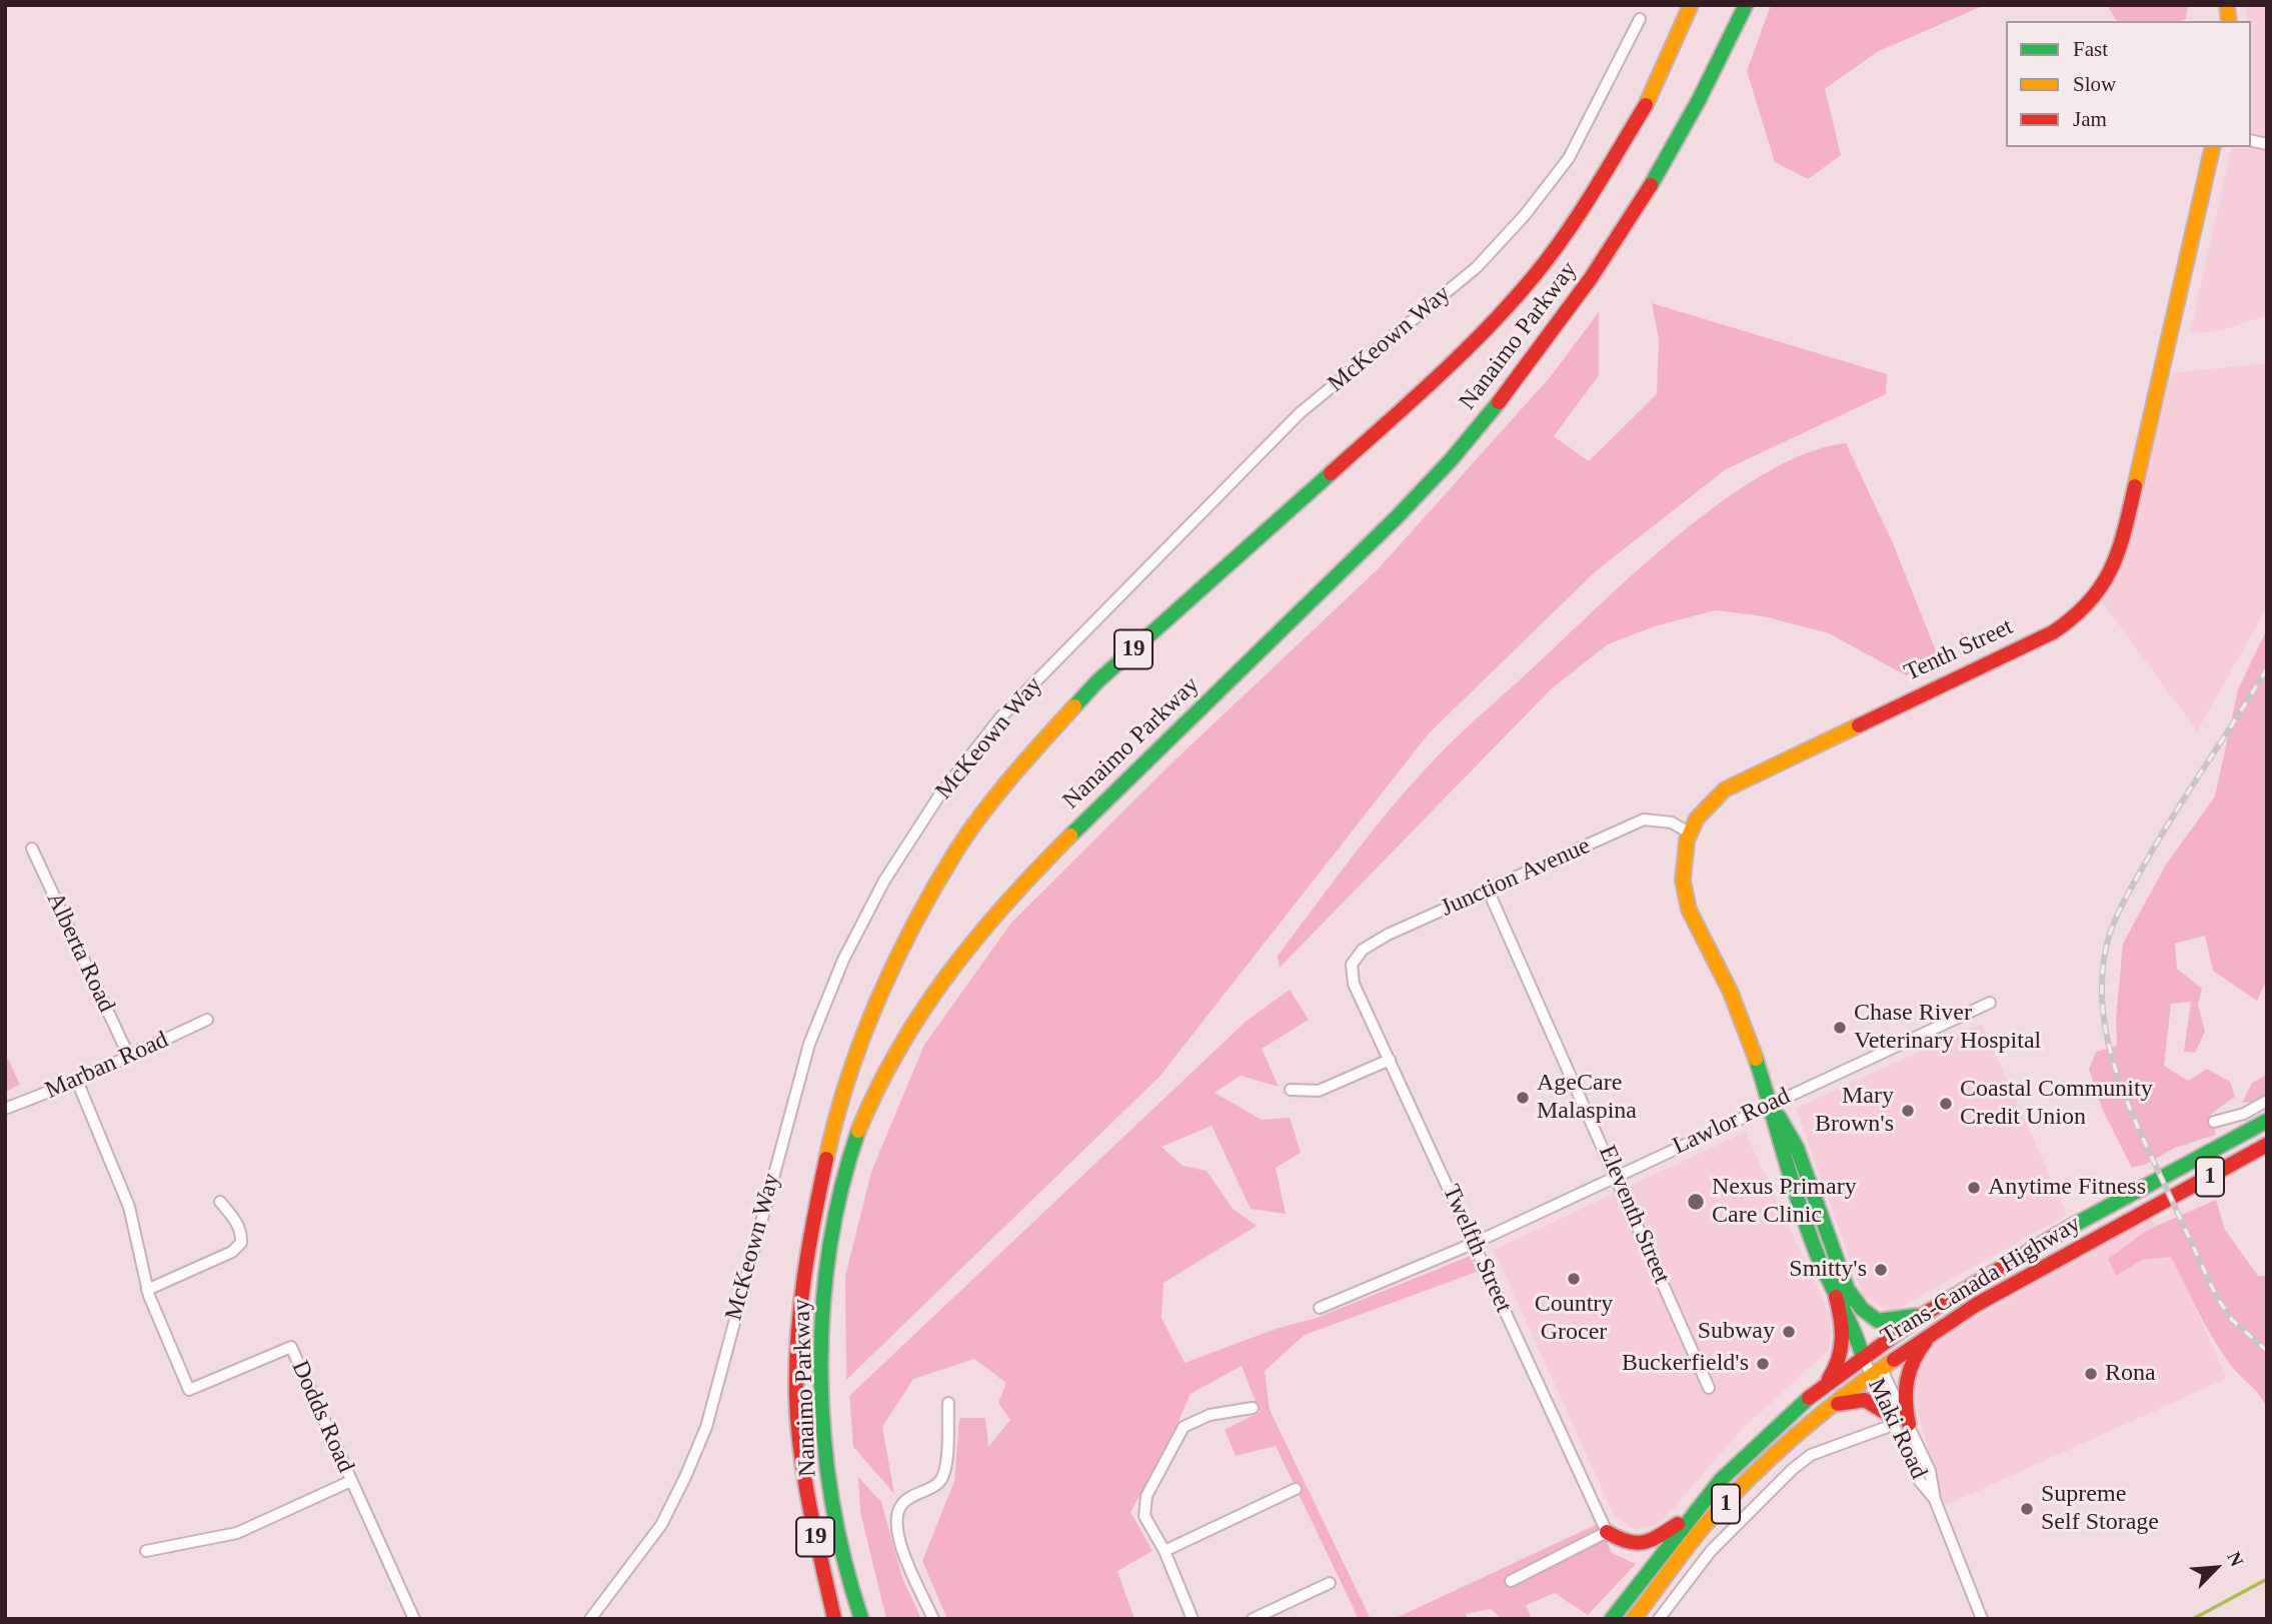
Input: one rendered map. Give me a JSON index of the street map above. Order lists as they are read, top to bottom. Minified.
{"streets":{"main road":["Nanaimo Parkway","19","Tenth Street","1","Trans-Canada Highway"],"street":["McKeown Way","Junction Avenue","Alberta Road","Marban Road","Lawlor Road","Eleventh Street","Twelfth Street","Dodds Road","Maki Road"]},"crossings":[["Tenth Street","Junction Avenue"],["Tenth Street","Lawlor Road"],["Tenth Street","Trans-Canada Highway"],["Tenth Street","Maki Road"],["Junction Avenue","Eleventh Street"],["Junction Avenue","Twelfth Street"],["Alberta Road","Marban Road"],["Marban Road","Dodds Road"],["Lawlor Road","Eleventh Street"],["Lawlor Road","Twelfth Street"],["Trans-Canada Highway","Maki Road"]],"places":["Chase River Veterinary Hospital","AgeCare Malaspina","Coastal Community Credit Union","Mary Brown's","Anytime Fitness","Nexus Primary Care Clinic","Smitty's","Country Grocer","Subway","Buckerfield's","Rona","Supreme Self Storage"],"legend":["Fast","Slow","Jam"],"north":"top right"}
